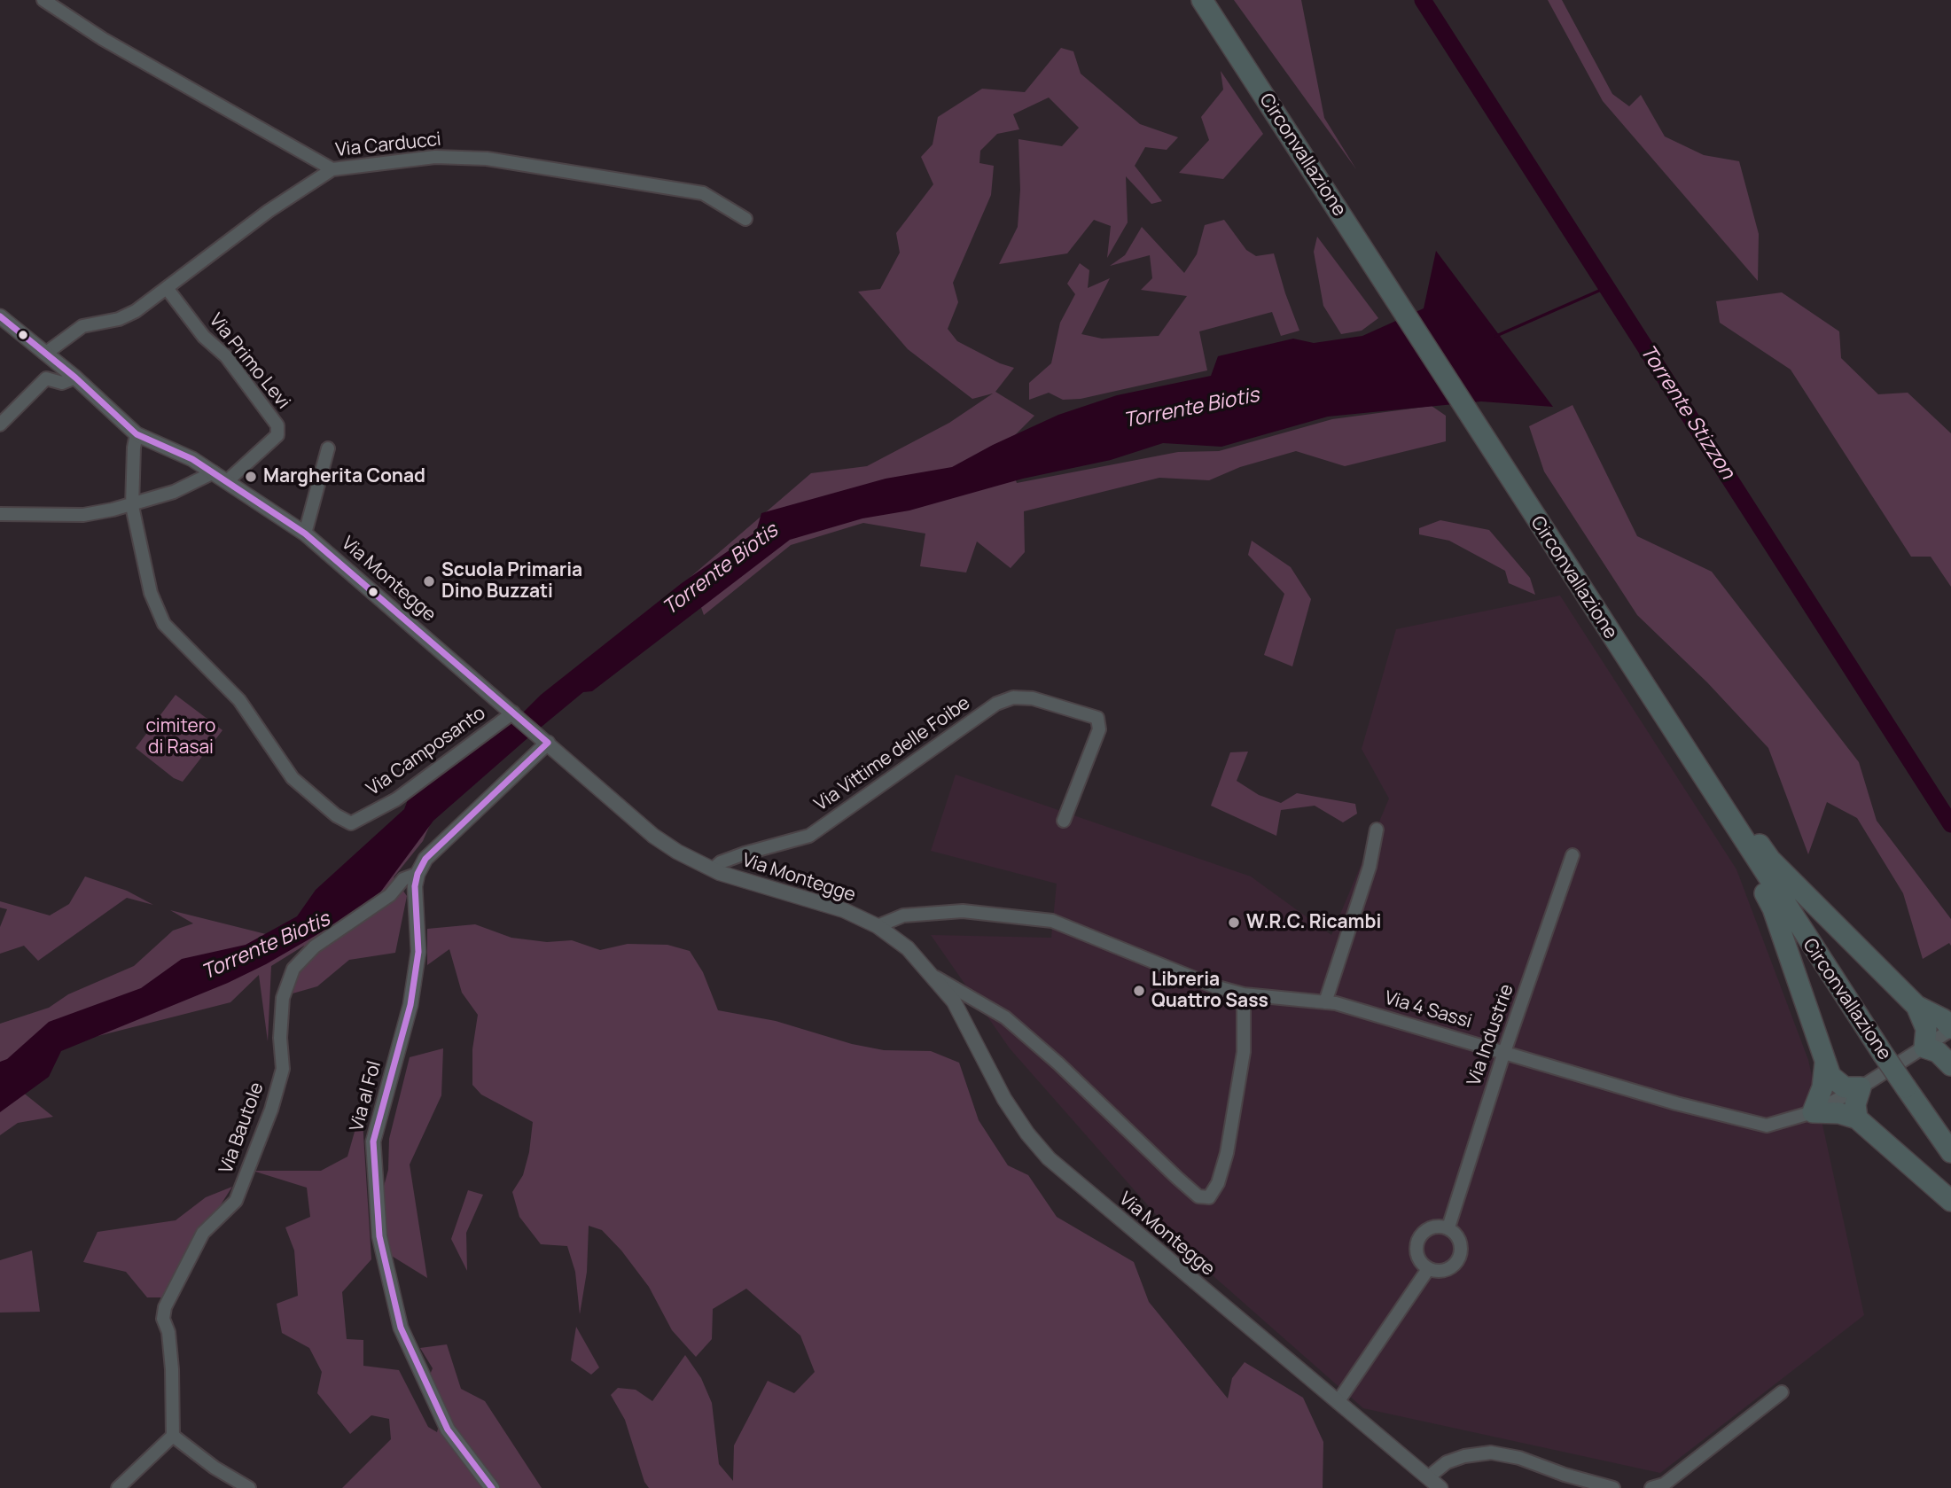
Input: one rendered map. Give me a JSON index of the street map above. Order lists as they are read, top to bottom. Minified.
{"streets":{"highway":["Circonvallazione"],"street":["Via Carducci","Via Primo Levi","Via Montegge","Via Camposanto","Via Vittime delle Foibe","Via 4 Sassi","Via Industrie","Via al Fol","Via Bautole"]},"crossings":[["Via Carducci","Via Primo Levi"],["Via Carducci","Via Montegge"],["Via Primo Levi","Via Montegge"],["Via Montegge","Via Camposanto"],["Via Montegge","Via Vittime delle Foibe"],["Via Montegge","Via 4 Sassi"],["Via 4 Sassi","Via Industrie"],["Via al Fol","Via Bautole"]],"water":["Torrente Biotis","Torrente Stizzon"],"parks":["cimitero di Rasai"],"places":["Margherita Conad","Scuola Primaria Dino Buzzati","W.R.C. Ricambi","Libreria Quattro Sass"]}
